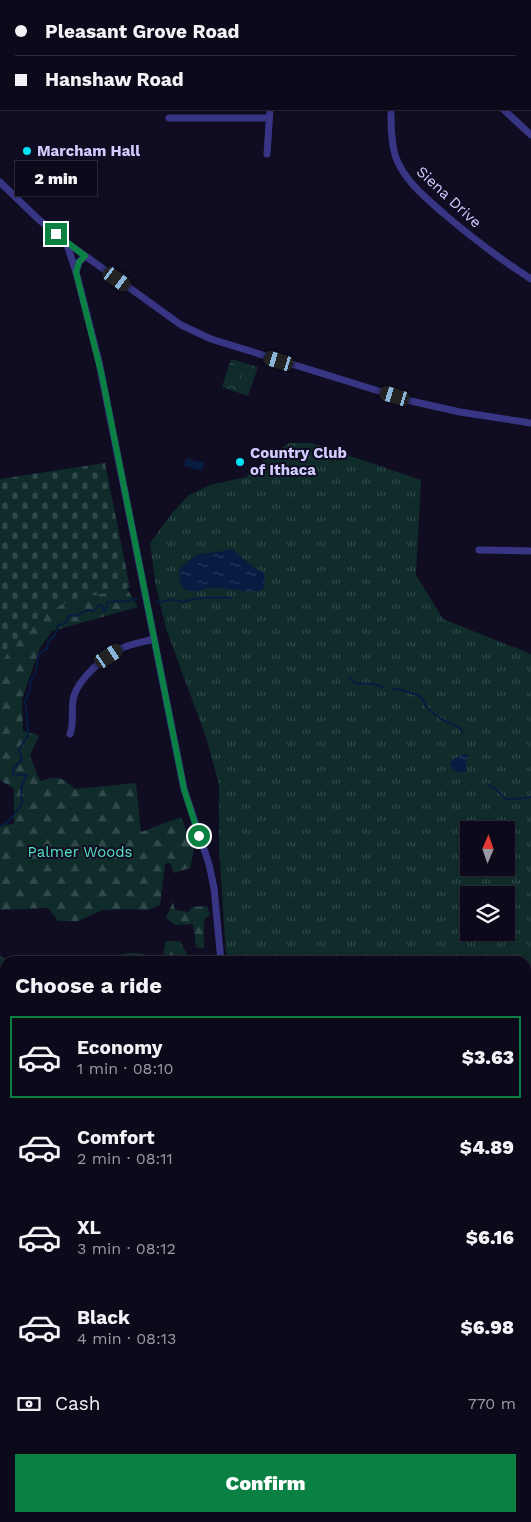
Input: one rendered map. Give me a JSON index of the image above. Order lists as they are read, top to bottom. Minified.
{"streets":{"street":["Siena Drive"]},"parks":["Palmer Woods"],"places":["Marcham Hall","Country Club of Ithaca"],"north":"top","page":{"banner":["Pleasant Grove Road","Hanshaw Road"],"bubble":"2 min","heading":"Choose a ride","list":[{"name":"Economy","note":"1 min · 08:10","value":"$3.63"},{"name":"Comfort","note":"2 min · 08:11","value":"$4.89"},{"name":"XL","note":"3 min · 08:12","value":"$6.16"},{"name":"Black","note":"4 min · 08:13","value":"$6.98"}],"pay":["Cash","770 m"],"buttons":"Confirm"}}
